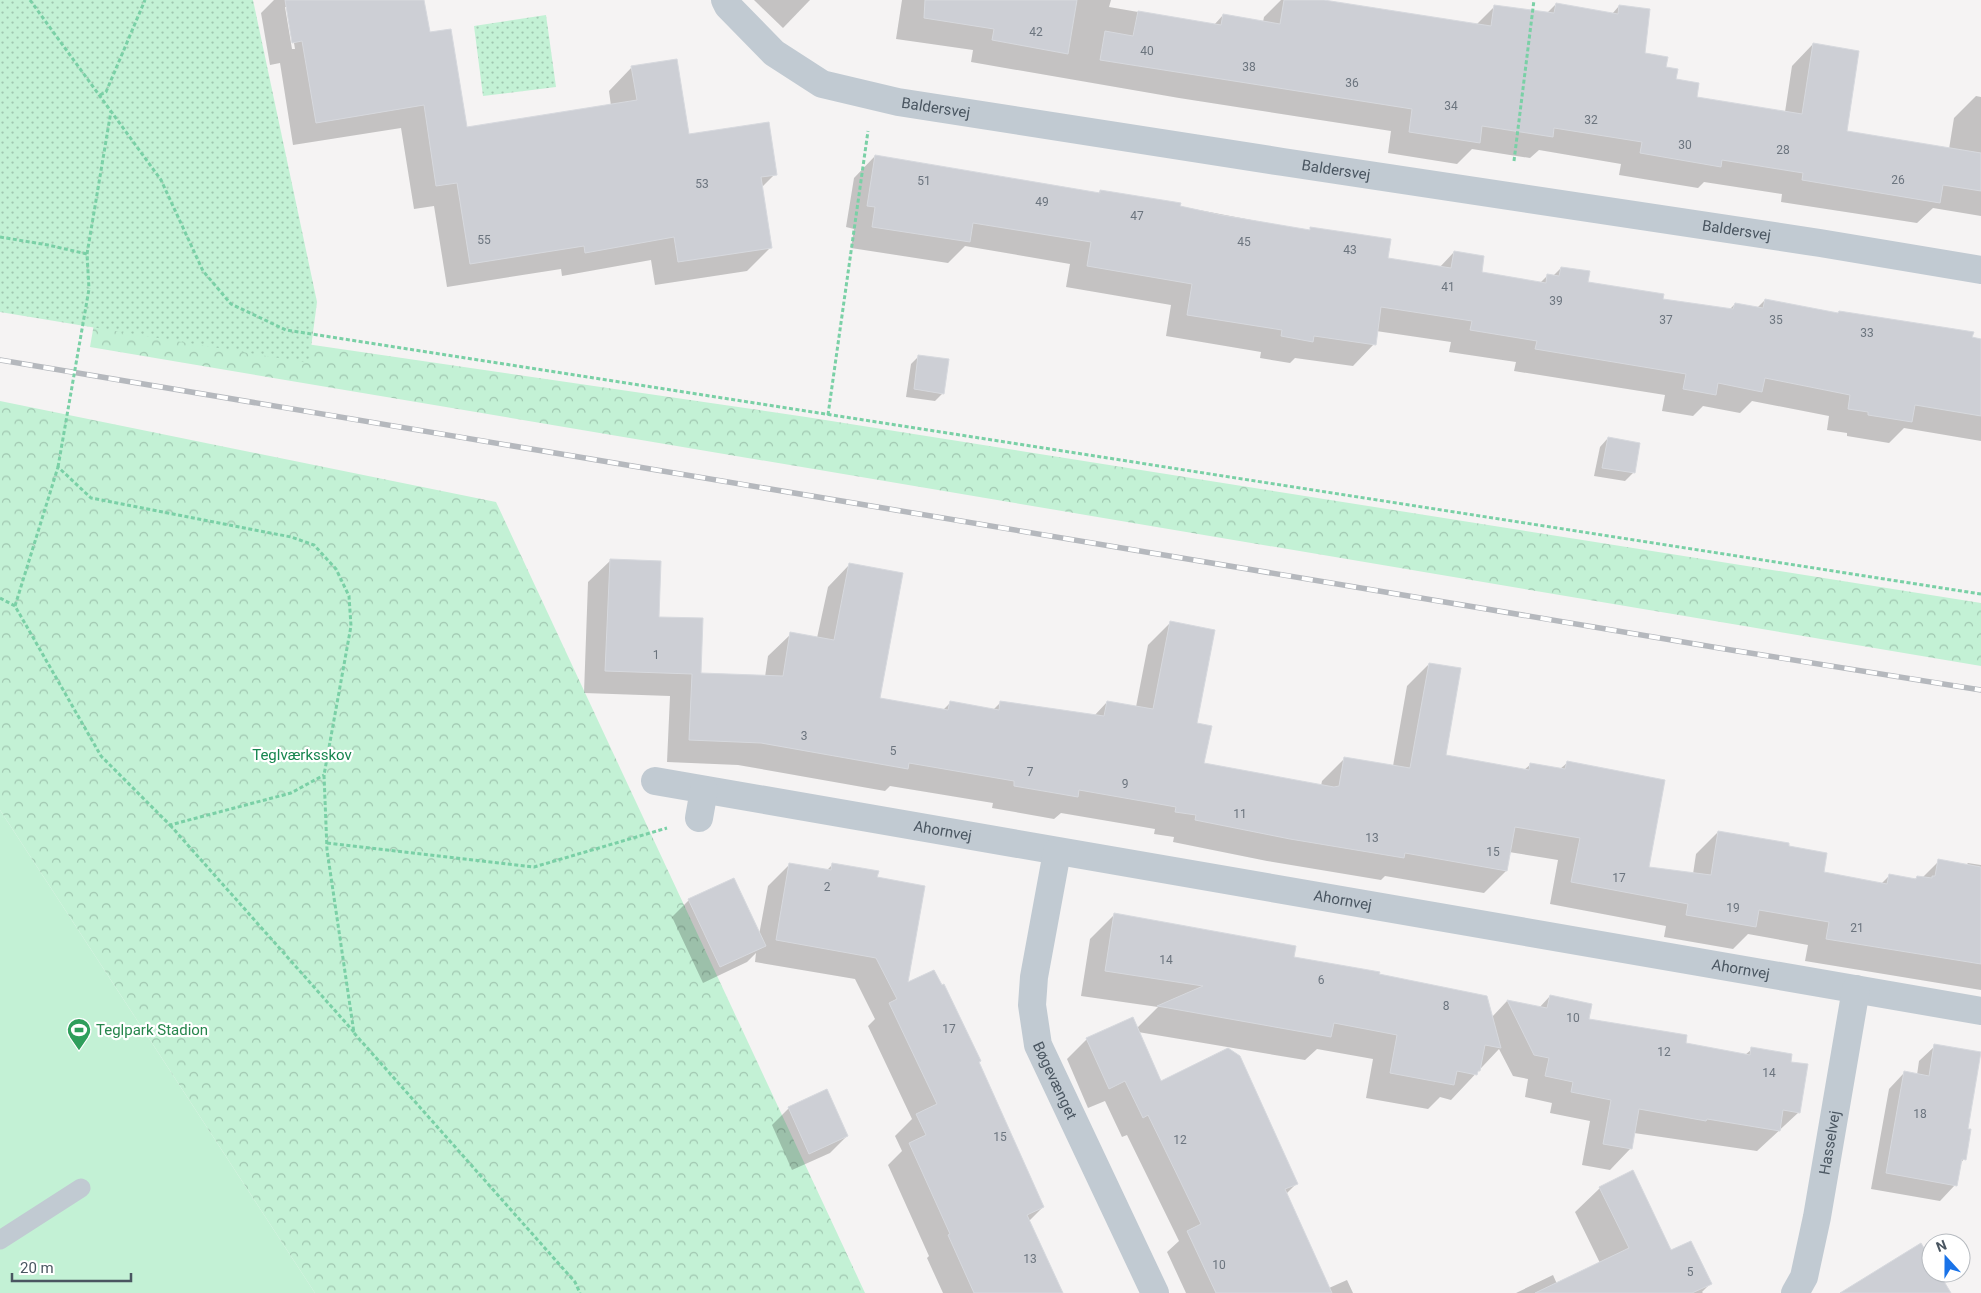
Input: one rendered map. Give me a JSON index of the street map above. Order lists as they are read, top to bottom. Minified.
{"streets":{"street":["Baldersvej","Ahornvej","Bøgevænget","Hasselvej"]},"crossings":[["Ahornvej","Bøgevænget"],["Ahornvej","Hasselvej"]],"parks":["Teglværksskov"],"places":{"sports":["Teglpark Stadion"]},"house_numbers":["42","40","38","36","34","32","30","28","26","51","53","49","47","55","45","43","41","39","37","35","33","1","3","5","7","9","11","13","15","17","2","19","21","14","6","8","10","17","12","14","18","15","12","13","10","5"],"scale_bar":"20 m","north":"top"}
